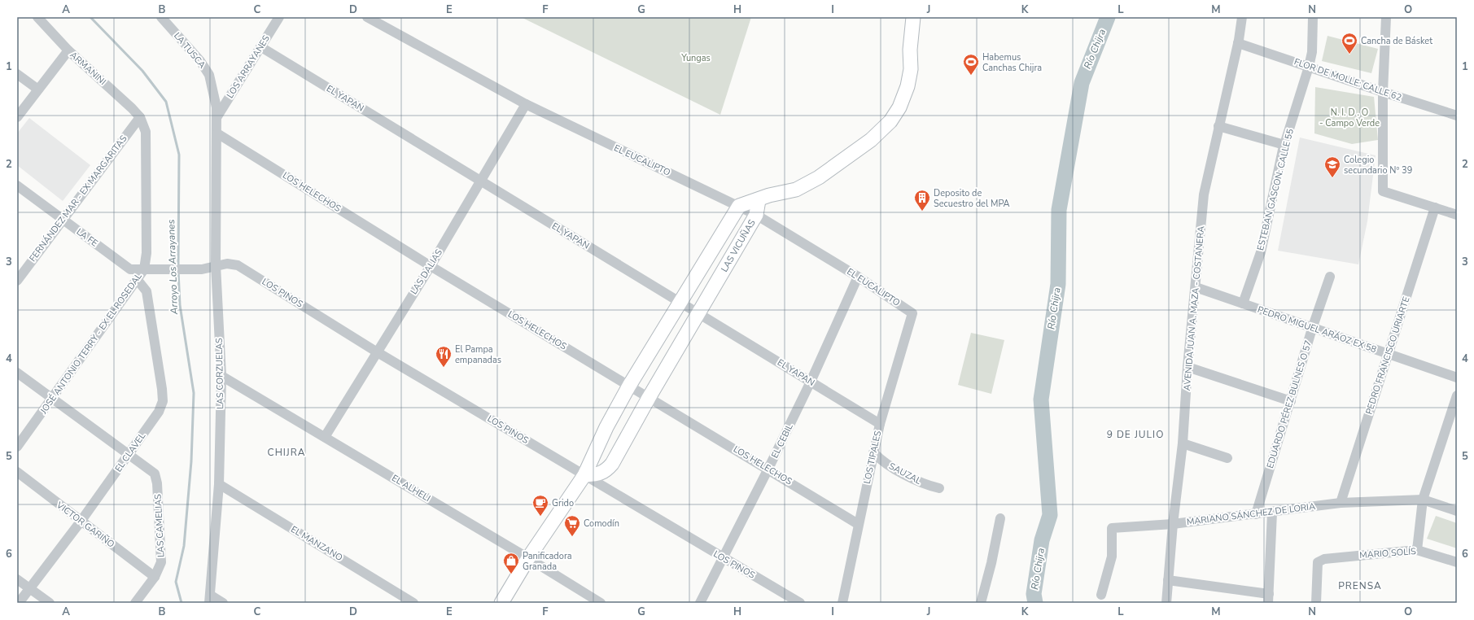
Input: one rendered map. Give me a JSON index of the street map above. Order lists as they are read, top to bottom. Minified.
{"streets":{"street":["LA TUSCA","LOS ARRAYANES","ARMANINI","FLOR DE MOLLE: CALLE 62","EL YAPAN","EL EUCALIPTO","ESTEBAN GASCON: CALLE 55","LOS HELECHOS","FERNÁNDEZ MAR - EX MARGARITAS","LA FE","LAS VICUÑAS","LAS DALIAS","LOS PINOS","AVENIDA JUAN A. MAZA - COSTANERA","PEDRO MIGUEL ARÁOZ EX 58","JOSÉ ANTONIO TERRY - EX EL ROSEDAL","PEDRO FRANCISCO URIARTE","LAS CORZUELAS","EDUARDO PÉREZ BULNES O 57","EL CEBIL","EL CLAVEL","LOS TIPALES","SAUZAL","EL ALHELI","MARIANO SÁNCHEZ DE LORIA","VICTOR GARIÑO","LAS CAMELIAS","EL MANZANO","MARIO SOLÍS"]},"crossings":[["LA TUSCA","LOS ARRAYANES"],["LA TUSCA","LOS HELECHOS"],["LA TUSCA","LAS CORZUELAS"],["LOS ARRAYANES","EL YAPAN"],["ARMANINI","FERNÁNDEZ MAR - EX MARGARITAS"],["ARMANINI","JOSÉ ANTONIO TERRY - EX EL ROSEDAL"],["FLOR DE MOLLE: CALLE 62","ESTEBAN GASCON: CALLE 55"],["FLOR DE MOLLE: CALLE 62","AVENIDA JUAN A. MAZA - COSTANERA"],["EL YAPAN","LAS VICUÑAS"],["EL YAPAN","LAS DALIAS"],["EL YAPAN","EL CEBIL"],["EL YAPAN","LOS TIPALES"],["EL EUCALIPTO","LAS VICUÑAS"],["EL EUCALIPTO","LAS DALIAS"],["EL EUCALIPTO","EL CEBIL"],["EL EUCALIPTO","LOS TIPALES"],["ESTEBAN GASCON: CALLE 55","PEDRO MIGUEL ARÁOZ EX 58"],["LOS HELECHOS","LAS VICUÑAS"],["LOS HELECHOS","LAS DALIAS"],["LOS HELECHOS","EL CEBIL"],["LOS HELECHOS","LOS TIPALES"],["FERNÁNDEZ MAR - EX MARGARITAS","LA FE"],["FERNÁNDEZ MAR - EX MARGARITAS","JOSÉ ANTONIO TERRY - EX EL ROSEDAL"],["LA FE","LOS PINOS"],["LA FE","JOSÉ ANTONIO TERRY - EX EL ROSEDAL"],["LAS VICUÑAS","LOS PINOS"],["LAS DALIAS","LOS PINOS"],["LAS DALIAS","EL ALHELI"],["LOS PINOS","LAS CORZUELAS"],["LOS PINOS","EL CEBIL"],["AVENIDA JUAN A. MAZA - COSTANERA","PEDRO MIGUEL ARÁOZ EX 58"],["AVENIDA JUAN A. MAZA - COSTANERA","MARIANO SÁNCHEZ DE LORIA"],["PEDRO MIGUEL ARÁOZ EX 58","PEDRO FRANCISCO URIARTE"],["PEDRO MIGUEL ARÁOZ EX 58","EDUARDO PÉREZ BULNES O 57"],["JOSÉ ANTONIO TERRY - EX EL ROSEDAL","EL CLAVEL"],["JOSÉ ANTONIO TERRY - EX EL ROSEDAL","LAS CAMELIAS"],["PEDRO FRANCISCO URIARTE","MARIANO SÁNCHEZ DE LORIA"],["LAS CORZUELAS","EL ALHELI"],["LAS CORZUELAS","EL MANZANO"],["EDUARDO PÉREZ BULNES O 57","MARIANO SÁNCHEZ DE LORIA"],["EL CLAVEL","VICTOR GARIÑO"],["EL CLAVEL","LAS CAMELIAS"],["LOS TIPALES","SAUZAL"],["VICTOR GARIÑO","LAS CAMELIAS"]],"districts":["9 DE JULIO","CHIJRA","PRENSA"],"water":["Río Chijra","Arroyo Los Arrayanes"],"parks":["Yungas","N. I. D . O - Campo Verde"],"places":{"sports":["Cancha de Básket","Habemus Canchas Chijra"],"school or university":["Colegio secundario Nº 39"],"building":["Deposito de Secuestro del MPA"],"restaurant":["El Pampa empanadas"],"cafe":["Grido"],"supermarket":["Comodín"],"shop":["Panificadora Granada"]},"grid":{"columns":["A","B","C","D","E","F","G","H","I","J","K","L","M","N","O"],"rows":["1","2","3","4","5","6"]}}
